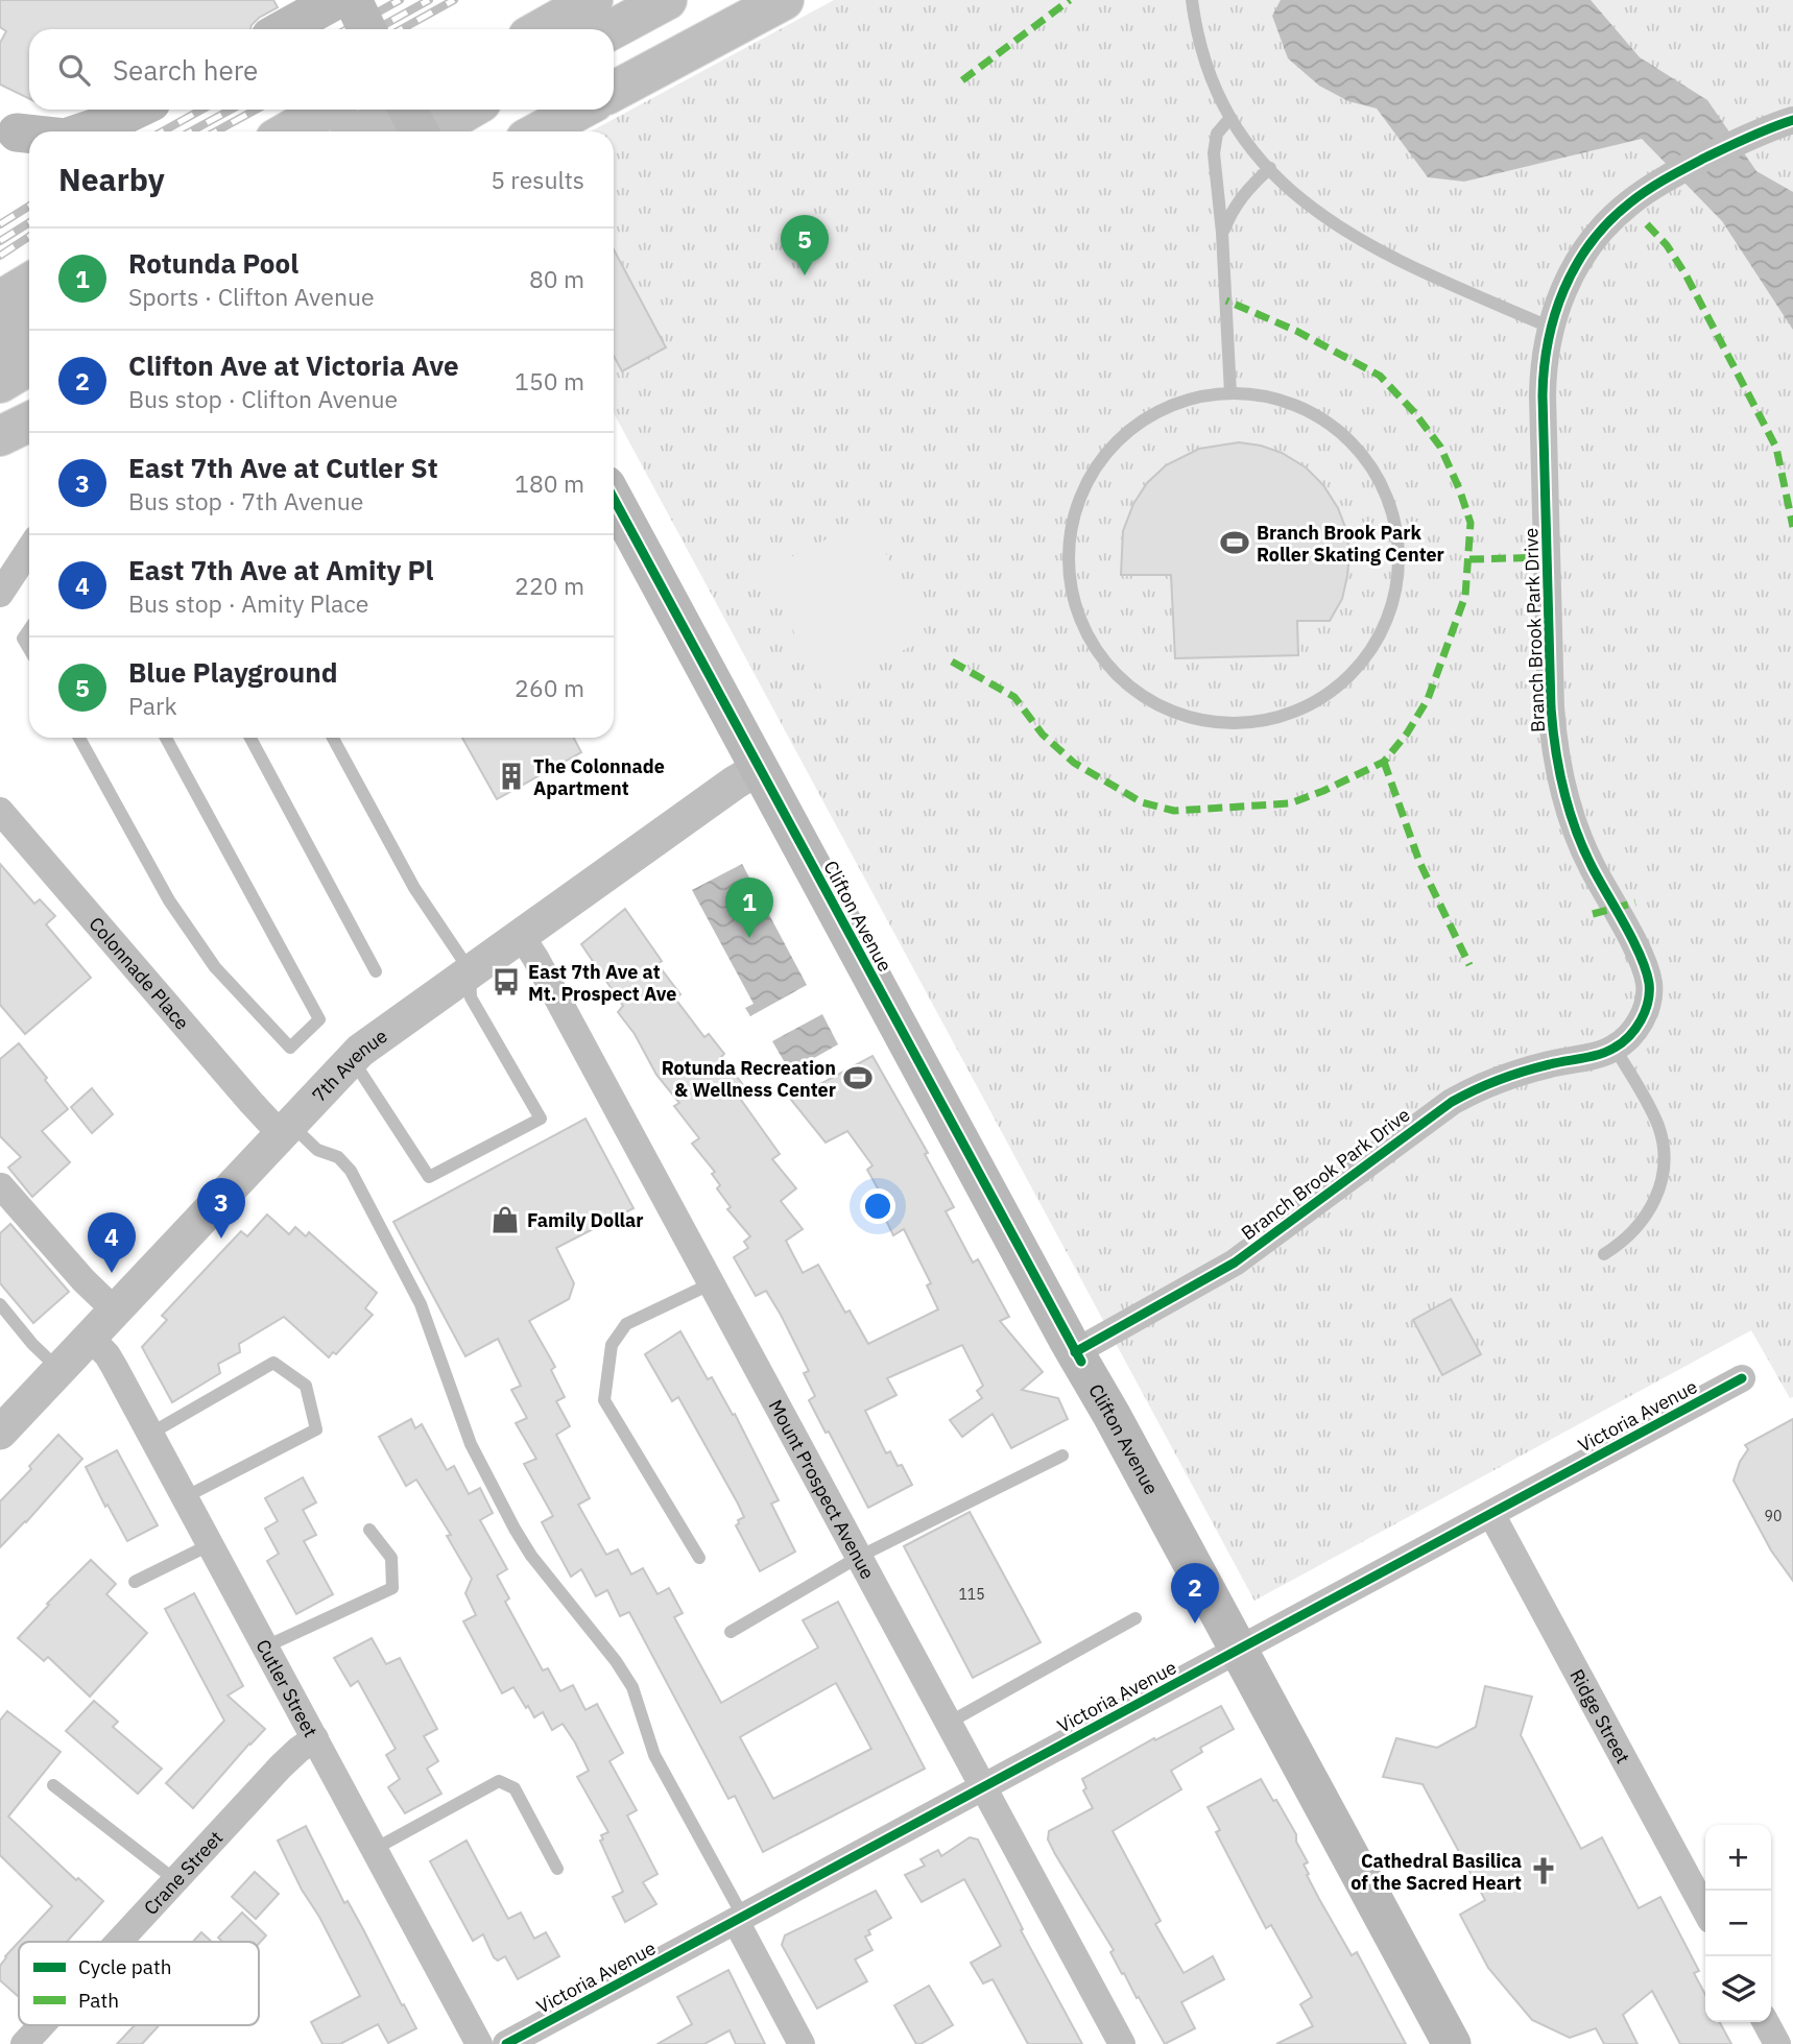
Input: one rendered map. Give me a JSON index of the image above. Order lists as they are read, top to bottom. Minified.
{"streets":{"main road":["Clifton Avenue"],"street":["Branch Brook Park Drive","Colonnade Place","7th Avenue","Victoria Avenue","Mount Prospect Avenue","Cutler Street","Ridge Street","Crane Street"]},"crossings":[["Branch Brook Park Drive","Clifton Avenue"],["Clifton Avenue","7th Avenue"],["Clifton Avenue","Victoria Avenue"],["Colonnade Place","7th Avenue"],["7th Avenue","Mount Prospect Avenue"],["7th Avenue","Cutler Street"],["Victoria Avenue","Mount Prospect Avenue"],["Victoria Avenue","Ridge Street"],["Cutler Street","Crane Street"]],"places":{"sports":["Branch Brook Park Roller Skating Center","Rotunda Recreation & Wellness Center"],"building":["The Colonnade Apartment"],"bus stop":["East 7th Ave at Mt. Prospect Ave"],"shop":["Family Dollar"],"church":["Cathedral Basilica of the Sacred Heart"]},"house_numbers":["90","115"],"legend":["Cycle path","Path"],"page":{"search":"Search here","heading":["Nearby","5 results"],"pins":["5","1","3","4","2"],"list":[{"mark":"1","name":"Rotunda Pool","note":"Sports · Clifton Avenue","value":"80 m"},{"mark":"2","name":"Clifton Ave at Victoria Ave","note":"Bus stop · Clifton Avenue","value":"150 m"},{"mark":"3","name":"East 7th Ave at Cutler St","note":"Bus stop · 7th Avenue","value":"180 m"},{"mark":"4","name":"East 7th Ave at Amity Pl","note":"Bus stop · Amity Place","value":"220 m"},{"mark":"5","name":"Blue Playground","note":"Park","value":"260 m"}],"map_buttons":["+","−"]}}
